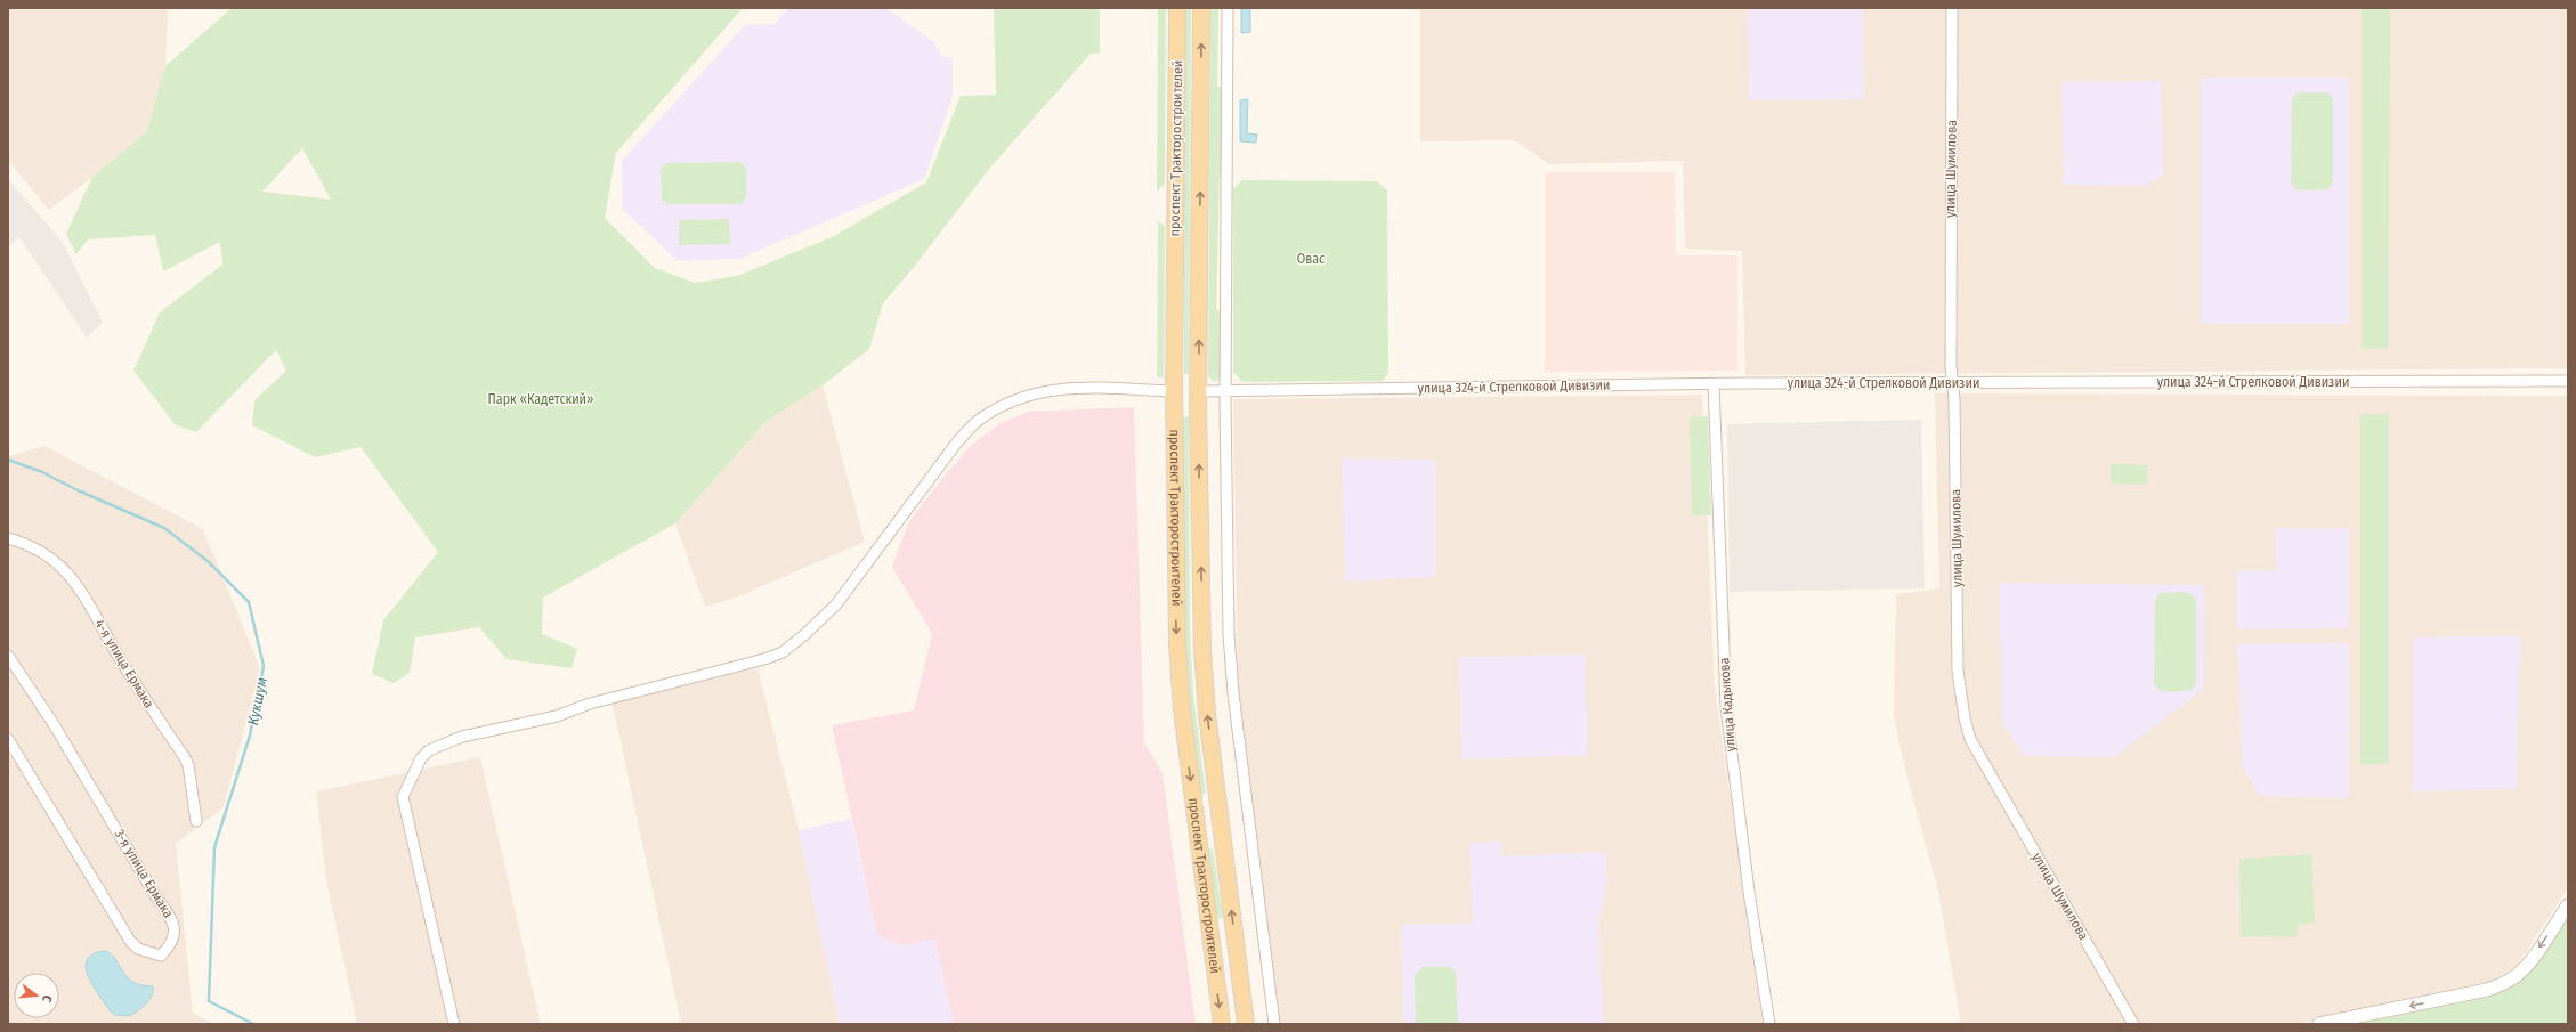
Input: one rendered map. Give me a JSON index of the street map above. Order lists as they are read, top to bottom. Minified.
{"streets":{"main road":["проспект Тракторостроителей"],"street":["улица Шумилова","улица 324-й Стрелковой Дивизии","4-я улица Ермака","улица Кадыкова","3-я улица Ермака"]},"crossings":[["проспект Тракторостроителей","улица 324-й Стрелковой Дивизии"],["улица Шумилова","улица 324-й Стрелковой Дивизии"],["улица 324-й Стрелковой Дивизии","улица Кадыкова"]],"water":["Кукшум"],"parks":["Овас","Парк «Кадетский»"],"north":"right"}
